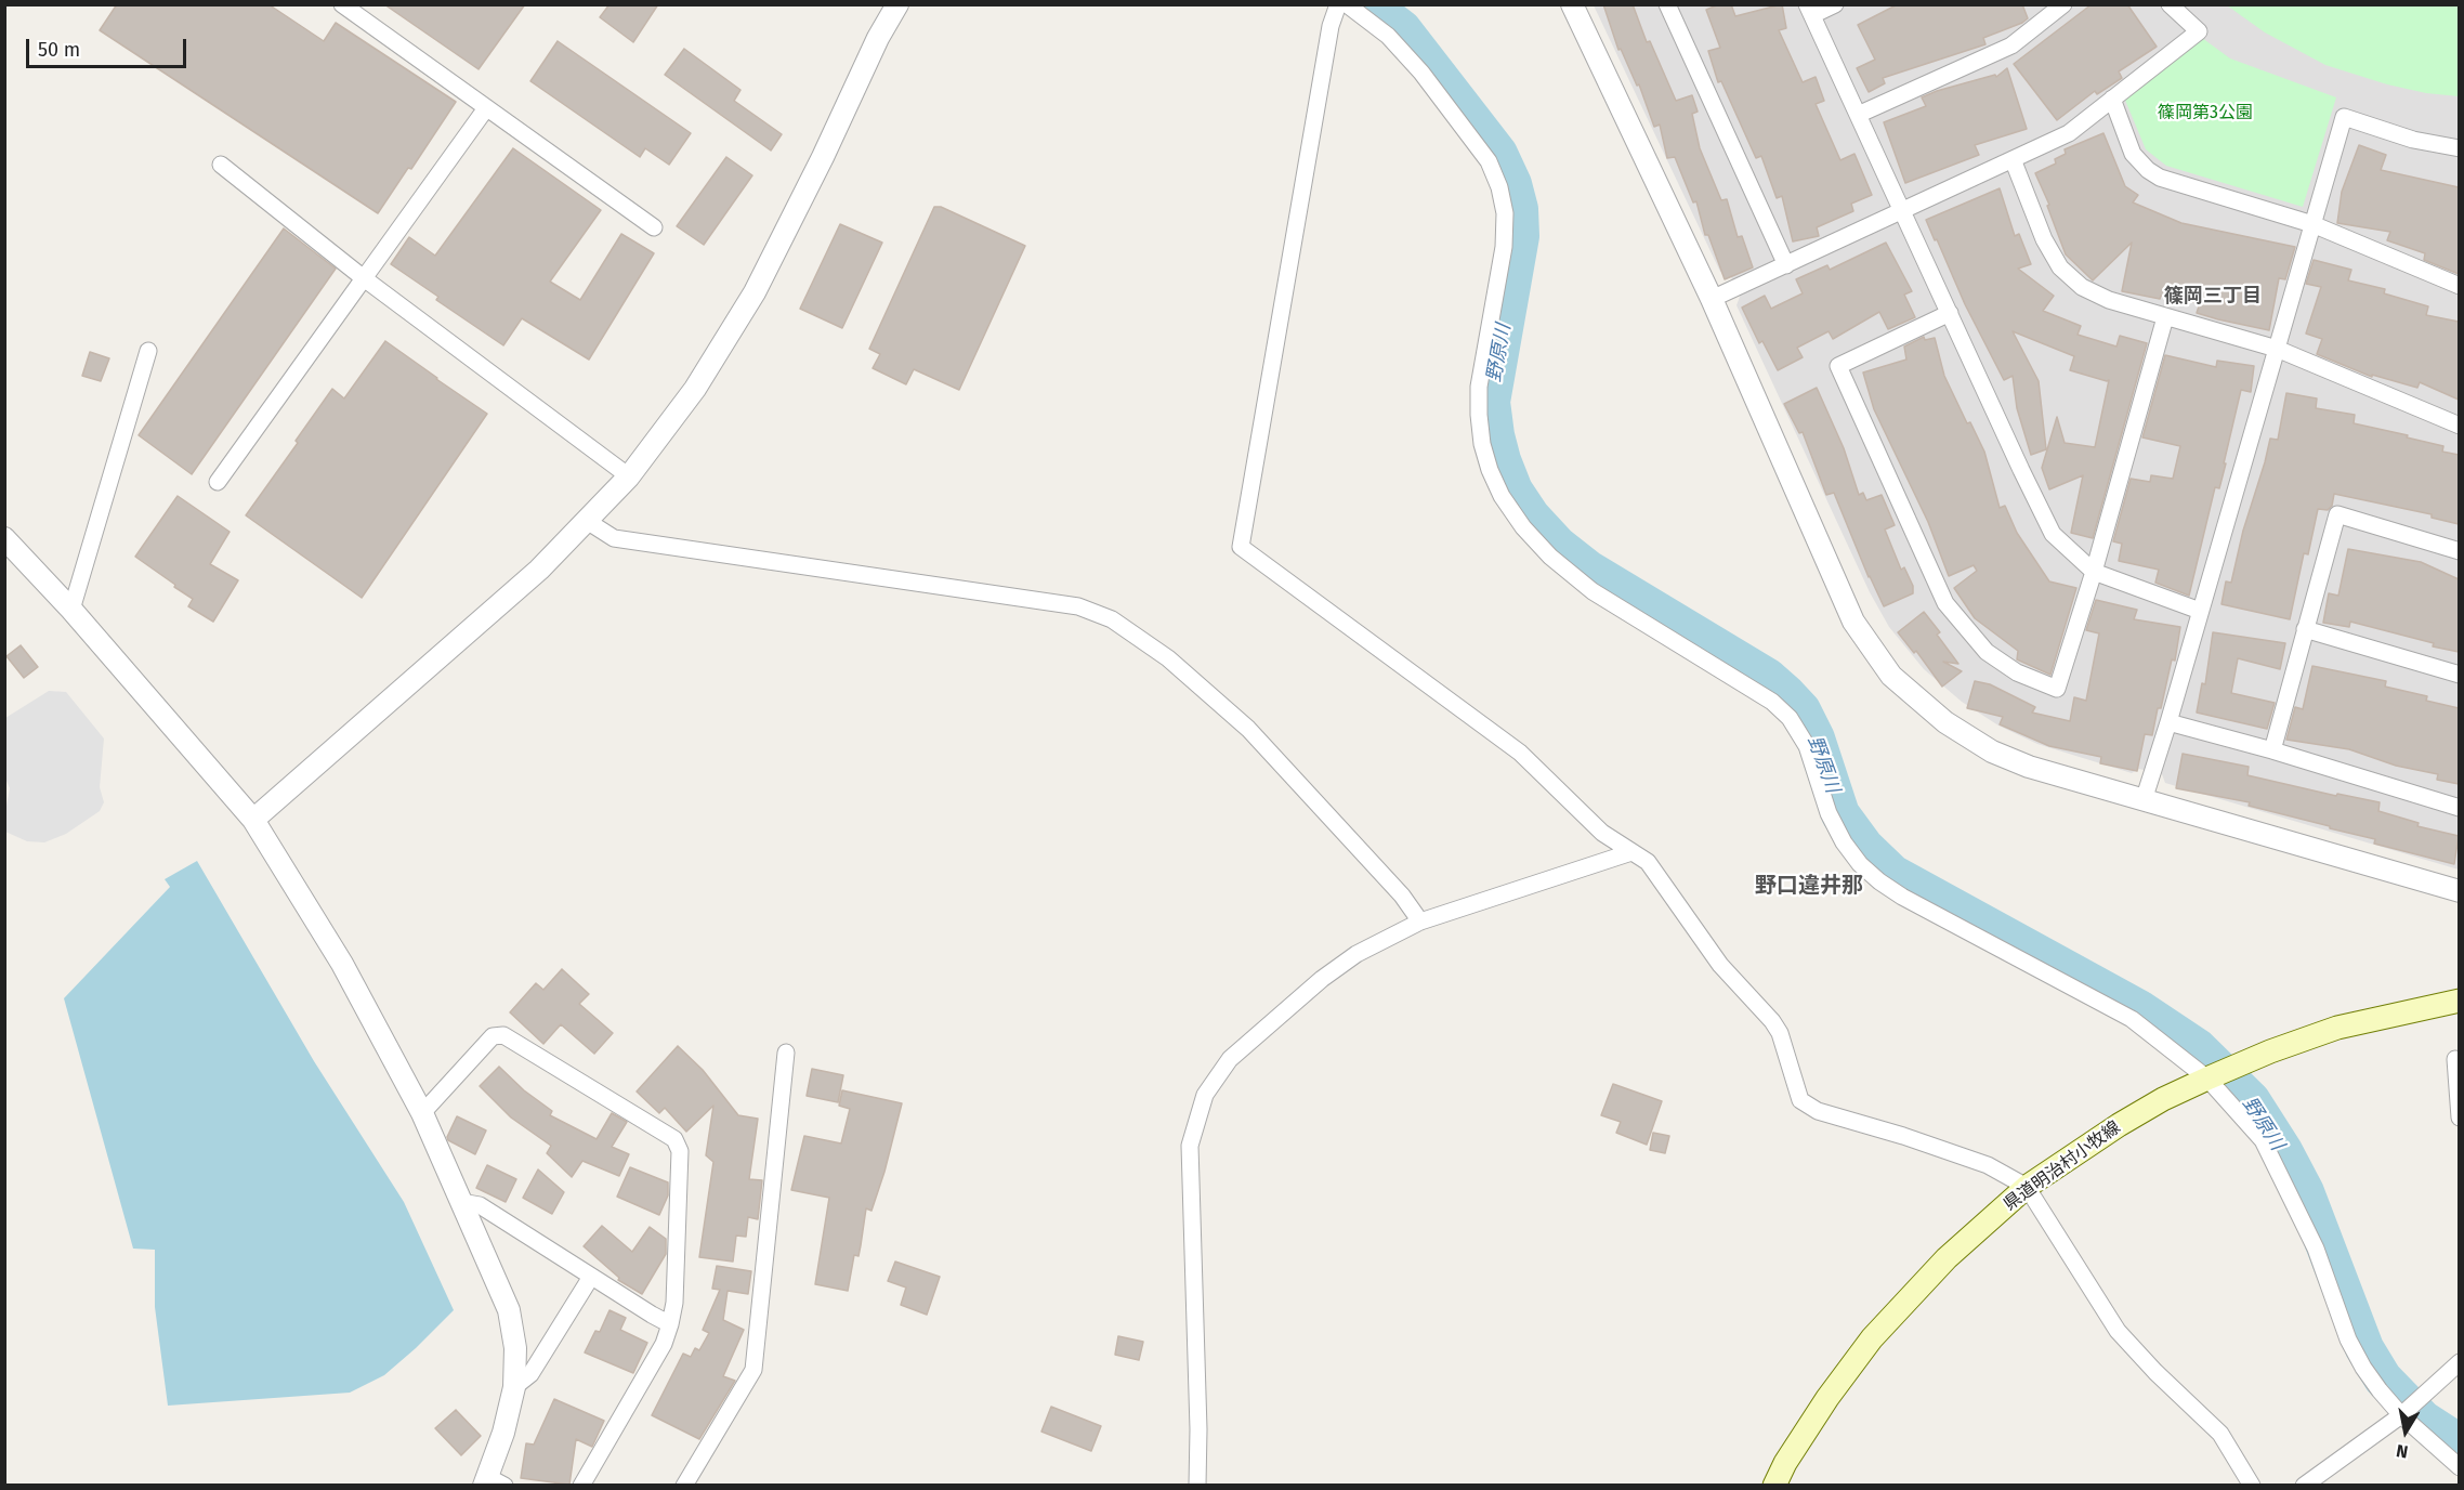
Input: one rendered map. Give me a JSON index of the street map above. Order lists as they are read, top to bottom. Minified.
{"streets":{"main road":["県道明治村小牧線"]},"districts":["篠岡三丁目","野口違井那"],"water":["野原川"],"parks":["篠岡第3公園"],"scale_bar":"50 m","north":"bottom"}
